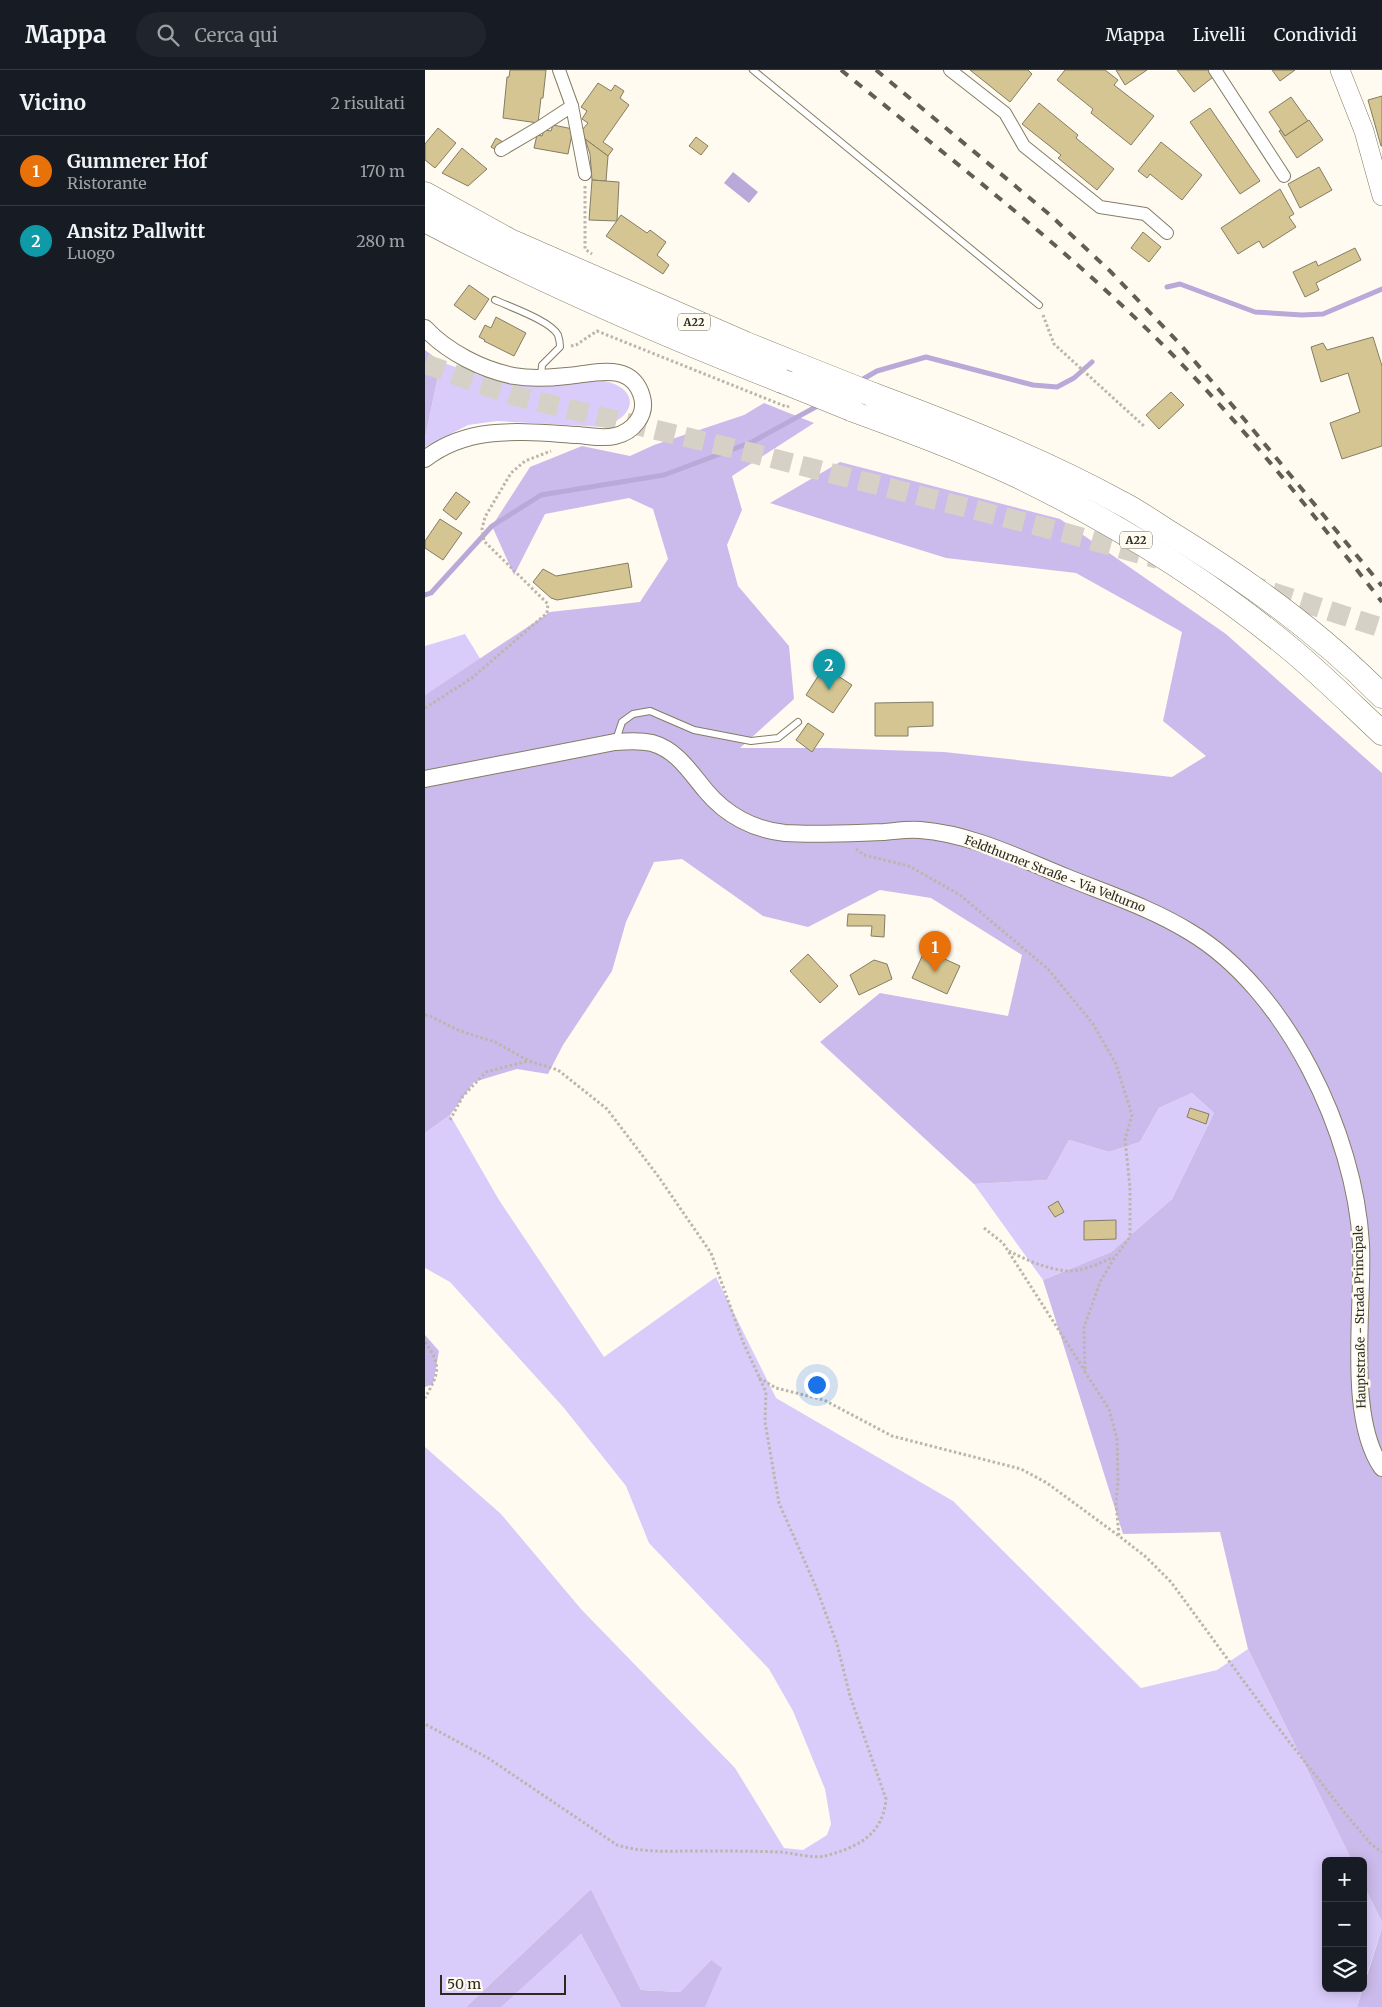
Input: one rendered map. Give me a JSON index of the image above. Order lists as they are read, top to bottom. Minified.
{"streets":{"highway":["A22"],"street":["Feldthurner Straße - Via Velturno","Hauptstraße - Strada Principale"]},"crossings":[["Feldthurner Straße - Via Velturno","Hauptstraße - Strada Principale"]],"scale_bar":"50 m","page":{"header":"Mappa","search":"Cerca qui","nav":["Mappa","Livelli","Condividi"],"heading":["Vicino","2 risultati"],"list":[{"mark":"1","name":"Gummerer Hof","note":"Ristorante","value":"170 m"},{"mark":"2","name":"Ansitz Pallwitt","note":"Luogo","value":"280 m"}],"pins":["2","1"],"map_buttons":["+","−"],"scale":"50 m"}}
